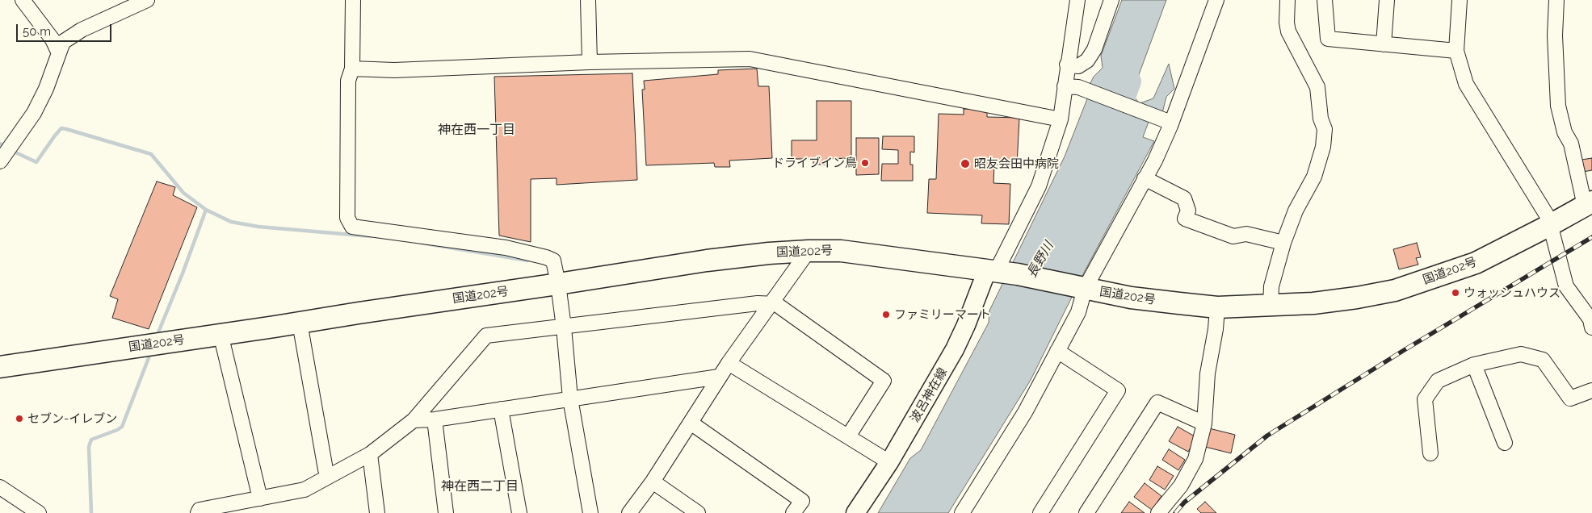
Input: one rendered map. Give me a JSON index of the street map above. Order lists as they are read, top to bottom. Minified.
{"streets":{"highway":["国道202号"],"main road":["波呂神在線"]},"crossings":[["国道202号","波呂神在線"]],"districts":["神在西一丁目","神在西二丁目"],"water":["長野川"],"places":["ドライブイン鳥","昭友会田中病院","ウォッシュハウス","ファミリーマート","セブン-イレブン"],"scale_bar":"50 m"}
